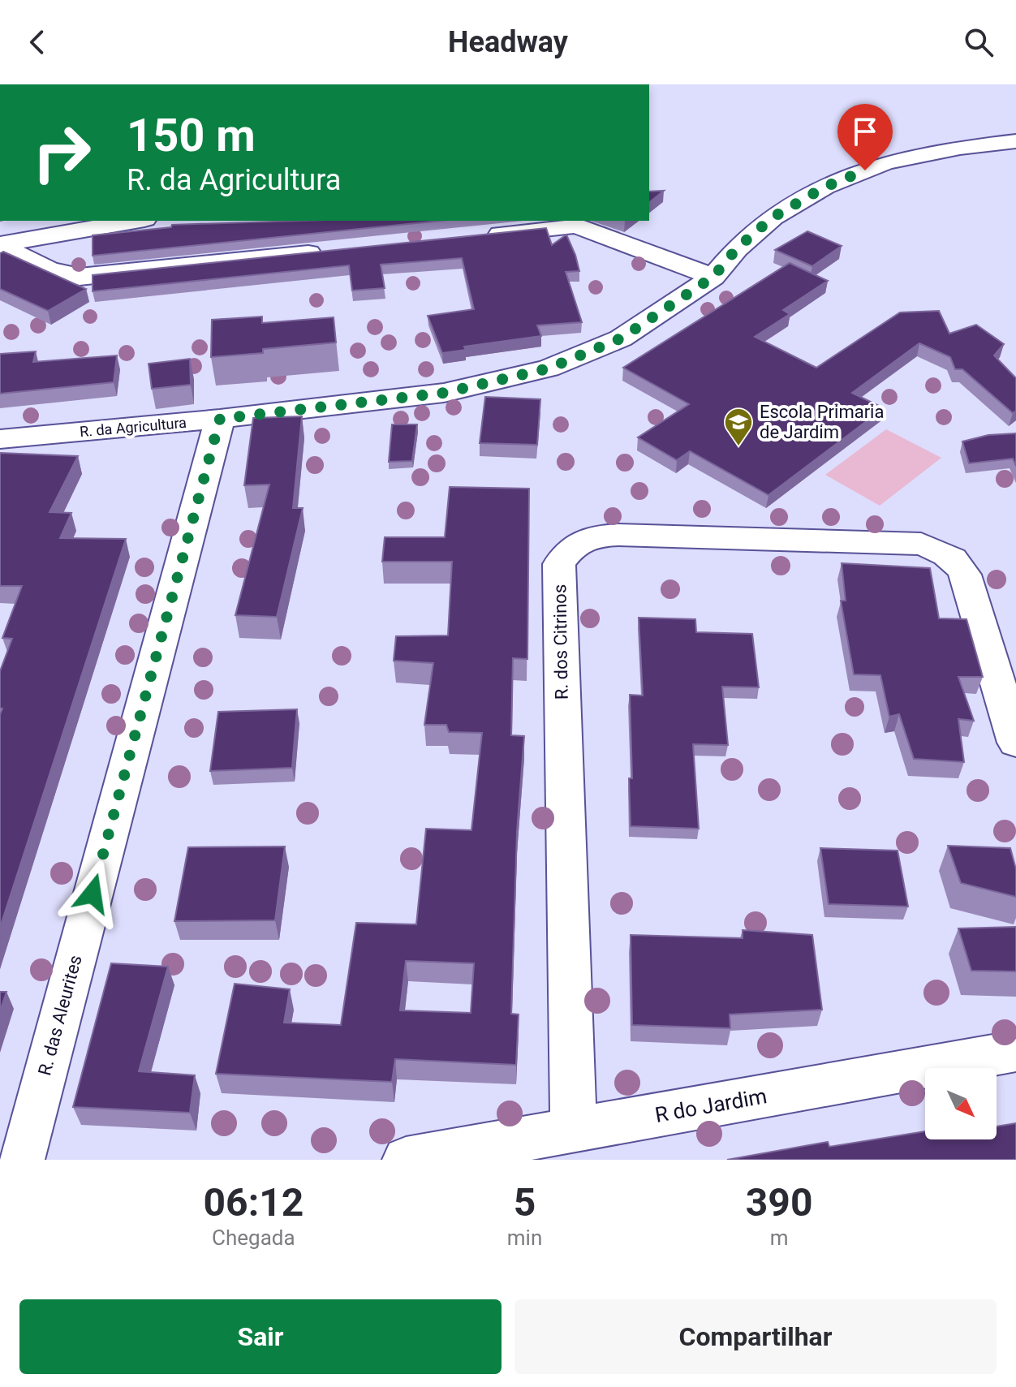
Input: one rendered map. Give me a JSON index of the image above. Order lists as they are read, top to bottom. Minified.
{"streets":{"street":["R. da Agricultura","R. dos Citrinos","R. das Aleurites","R do Jardim"]},"crossings":[["R. da Agricultura","R. das Aleurites"],["R. dos Citrinos","R do Jardim"]],"places":{"school or university":["Escola Primaria de Jardim"]},"north":"bottom right","page":{"header":"Headway","turn":["150 m","R. da Agricultura"],"eta":["06:12","Chegada","5","min","390","m"],"buttons":["Sair","Compartilhar"]}}
